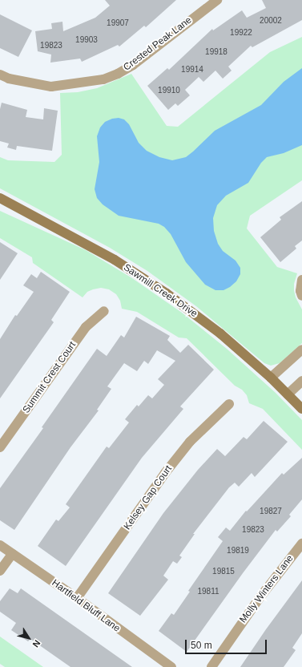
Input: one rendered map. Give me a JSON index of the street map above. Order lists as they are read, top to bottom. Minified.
{"streets":{"street":["Crested Peak Lane","Sawmill Creek Drive","Summit Crest Court","Kelsey Gap Court","Molly Winters Lane","Hartfield Bluff Lane"]},"crossings":[["Kelsey Gap Court","Hartfield Bluff Lane"]],"house_numbers":["20002","19907","19922","19903","19823","19918","19914","19910","19827","19823","19819","19815","19811"],"scale_bar":"50 m","north":"bottom right"}
